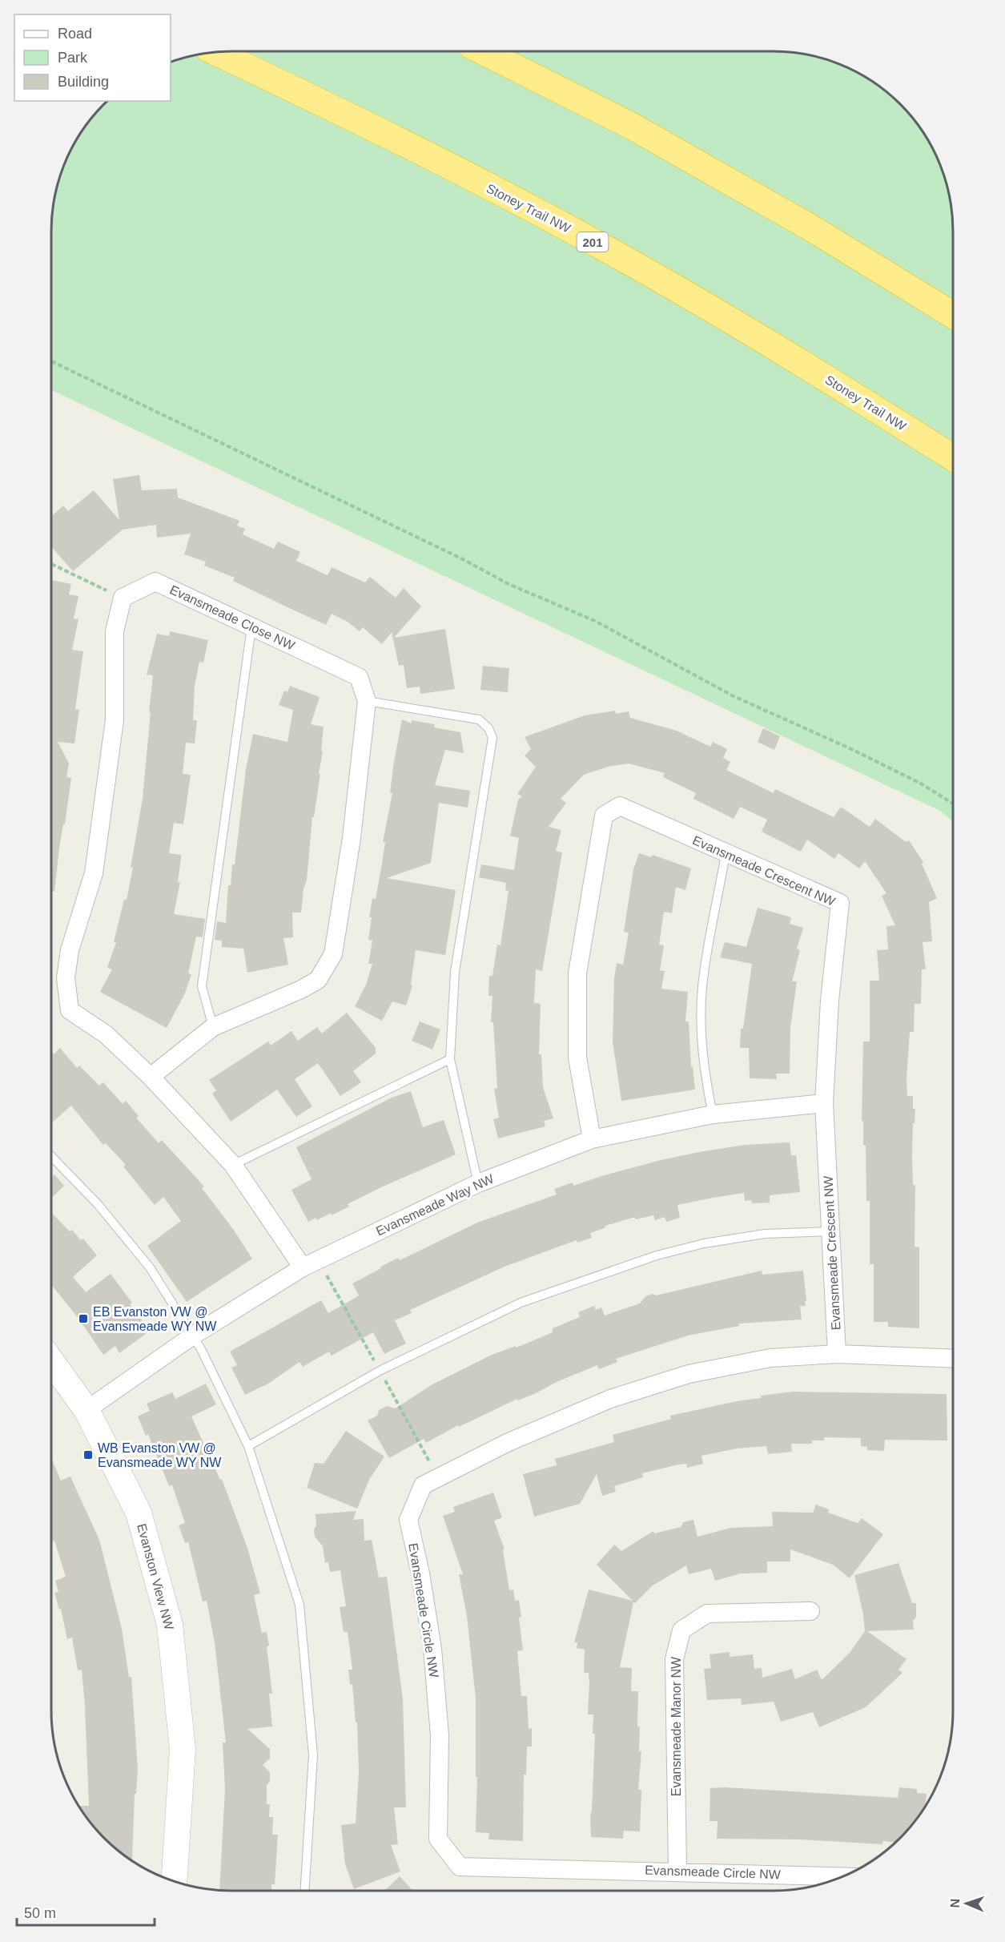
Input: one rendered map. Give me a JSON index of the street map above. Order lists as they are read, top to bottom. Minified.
{"streets":{"highway":["Stoney Trail NW","201"],"street":["Evansmeade Close NW","Evansmeade Crescent NW","Evansmeade Way NW","Evanston View NW","Evansmeade Circle NW","Evansmeade Manor NW"]},"crossings":[["Evansmeade Crescent NW","Evansmeade Way NW"],["Evansmeade Crescent NW","Evansmeade Circle NW"],["Evansmeade Way NW","Evanston View NW"],["Evansmeade Circle NW","Evansmeade Manor NW"]],"places":{"transit":["EB Evanston VW @ Evansmeade WY NW","WB Evanston VW @ Evansmeade WY NW"]},"legend":["Road","Park","Building"],"scale_bar":"50 m","north":"left"}
